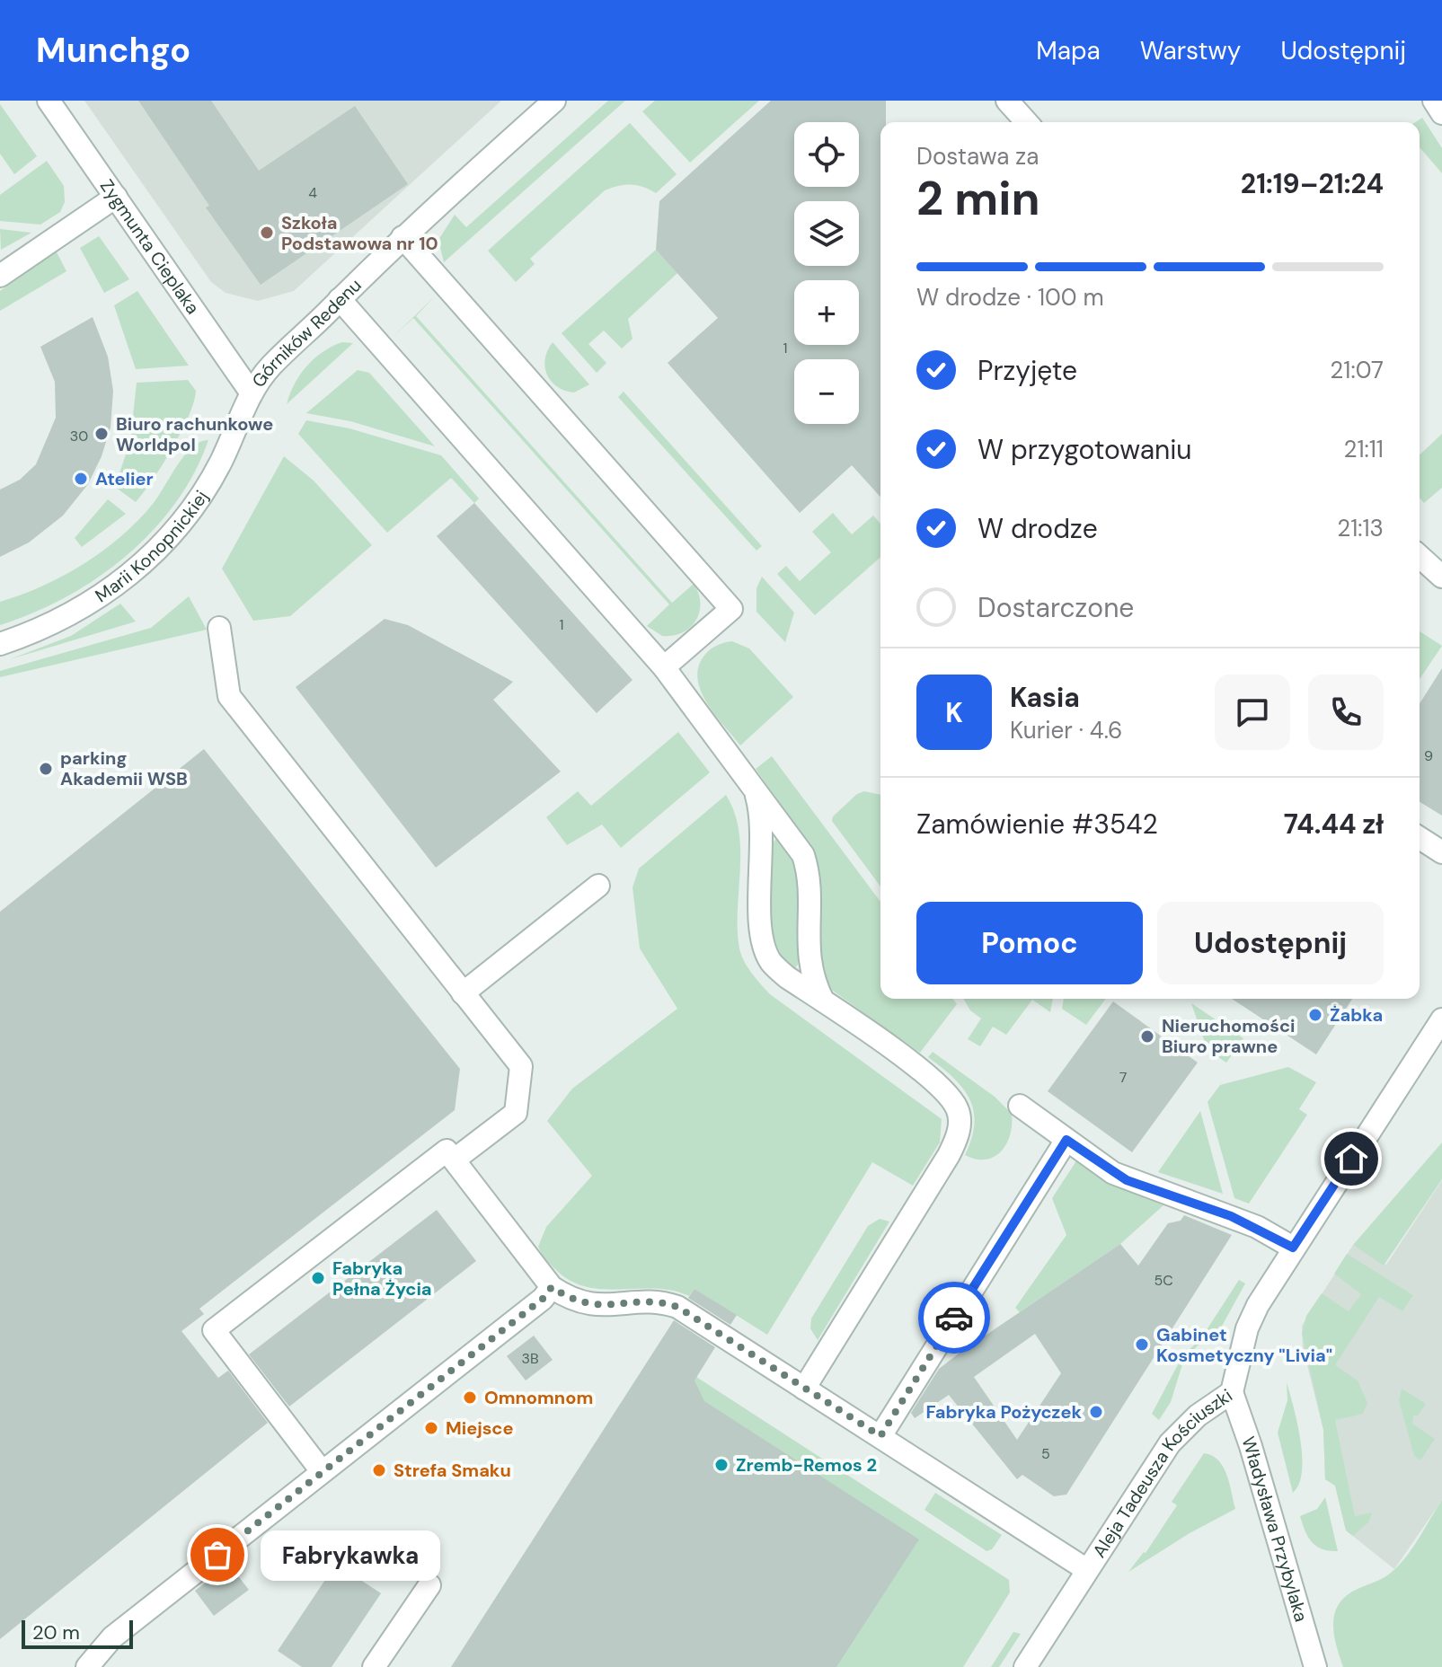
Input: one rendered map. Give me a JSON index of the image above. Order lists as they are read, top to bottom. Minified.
{"streets":{"street":["Zygmunta Cieplaka","Górników Redenu","Marii Konopnickiej","Aleja Tadeusza Kościuszki","Władysława Przybylaka"]},"crossings":[["Zygmunta Cieplaka","Górników Redenu"],["Zygmunta Cieplaka","Marii Konopnickiej"],["Górników Redenu","Marii Konopnickiej"],["Aleja Tadeusza Kościuszki","Władysława Przybylaka"]],"places":["Szkoła Podstawowa nr 10","Biuro rachunkowe Worldpol","Atelier","parking Akademii WSB","Żabka","Nieruchomości Biuro prawne","Fabryka Pełna Życia","Gabinet Kosmetyczny \"Livia\"","Omnomnom","Fabryka Pożyczek","Miejsce","Zremb-Remos 2","Strefa Smaku","Fabrykawka"],"house_numbers":["4","1","30","1","9","7","5C","3B","5"],"scale_bar":"20 m","page":{"header":"Munchgo","nav":["Mapa","Warstwy","Udostępnij"],"map_buttons":["+","−"],"heading":["2 min","Dostawa za","21:19–21:24"],"panel":["Kasia","Kurier · 4.6","Zamówienie #3542","74.44 zł"],"bar":"W drodze · 100 m","list":[["Przyjęte","21:07"],["W przygotowaniu","21:11"],["W drodze","21:13"],"Dostarczone"],"round":"K","buttons":["Pomoc","Udostępnij"],"bubble":"Fabrykawka","scale":"20 m"}}
